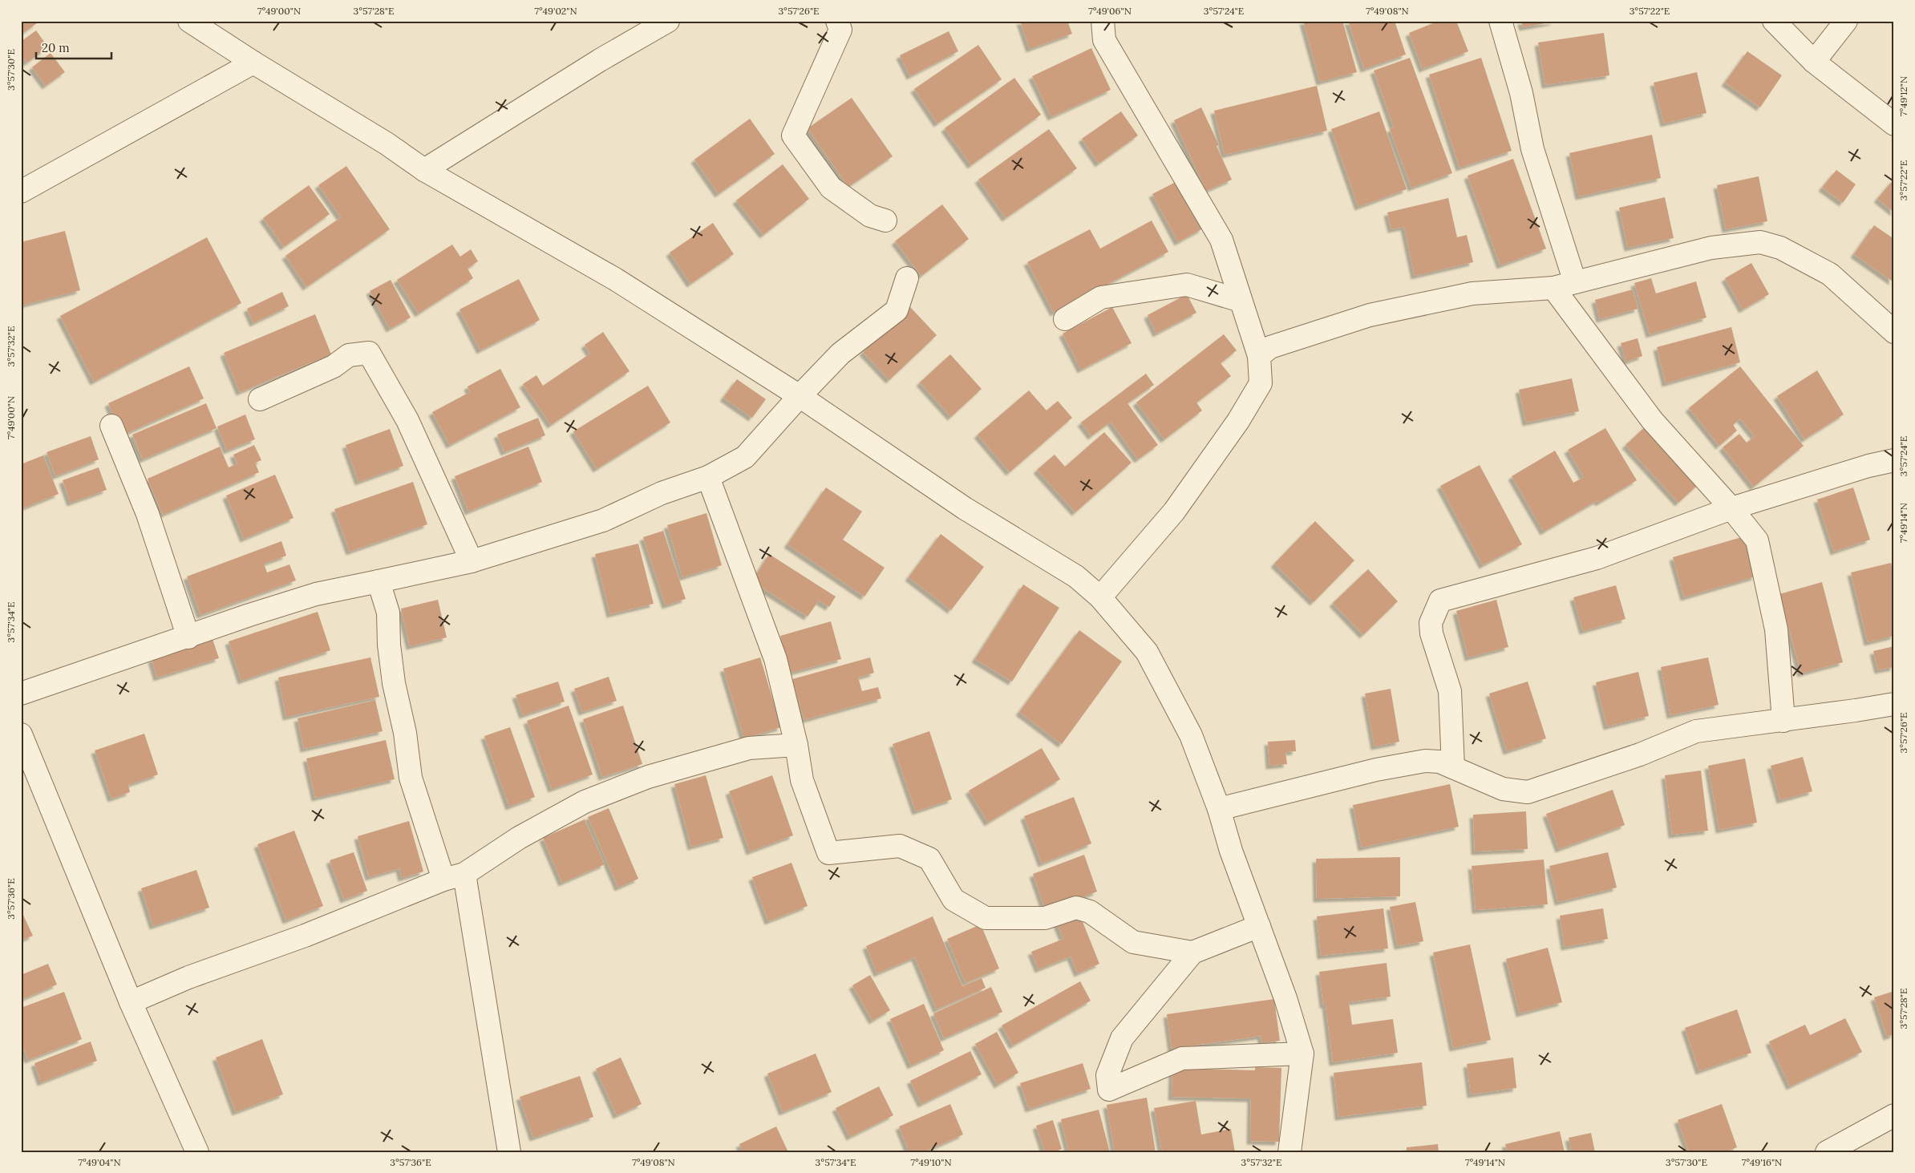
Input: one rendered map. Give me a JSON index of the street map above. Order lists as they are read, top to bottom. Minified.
{"scale_bar":"20 m","coordinates":["7°49'00\"N","3°57'28\"E","7°49'02\"N","3°57'26\"E","7°49'06\"N","3°57'24\"E","7°49'08\"N","3°57'22\"E","3°57'30\"E","7°49'12\"N","3°57'32\"E","7°49'14\"N","3°57'34\"E","3°57'36\"E","7°49'04\"N","7°49'10\"N","7°49'16\"N"]}
